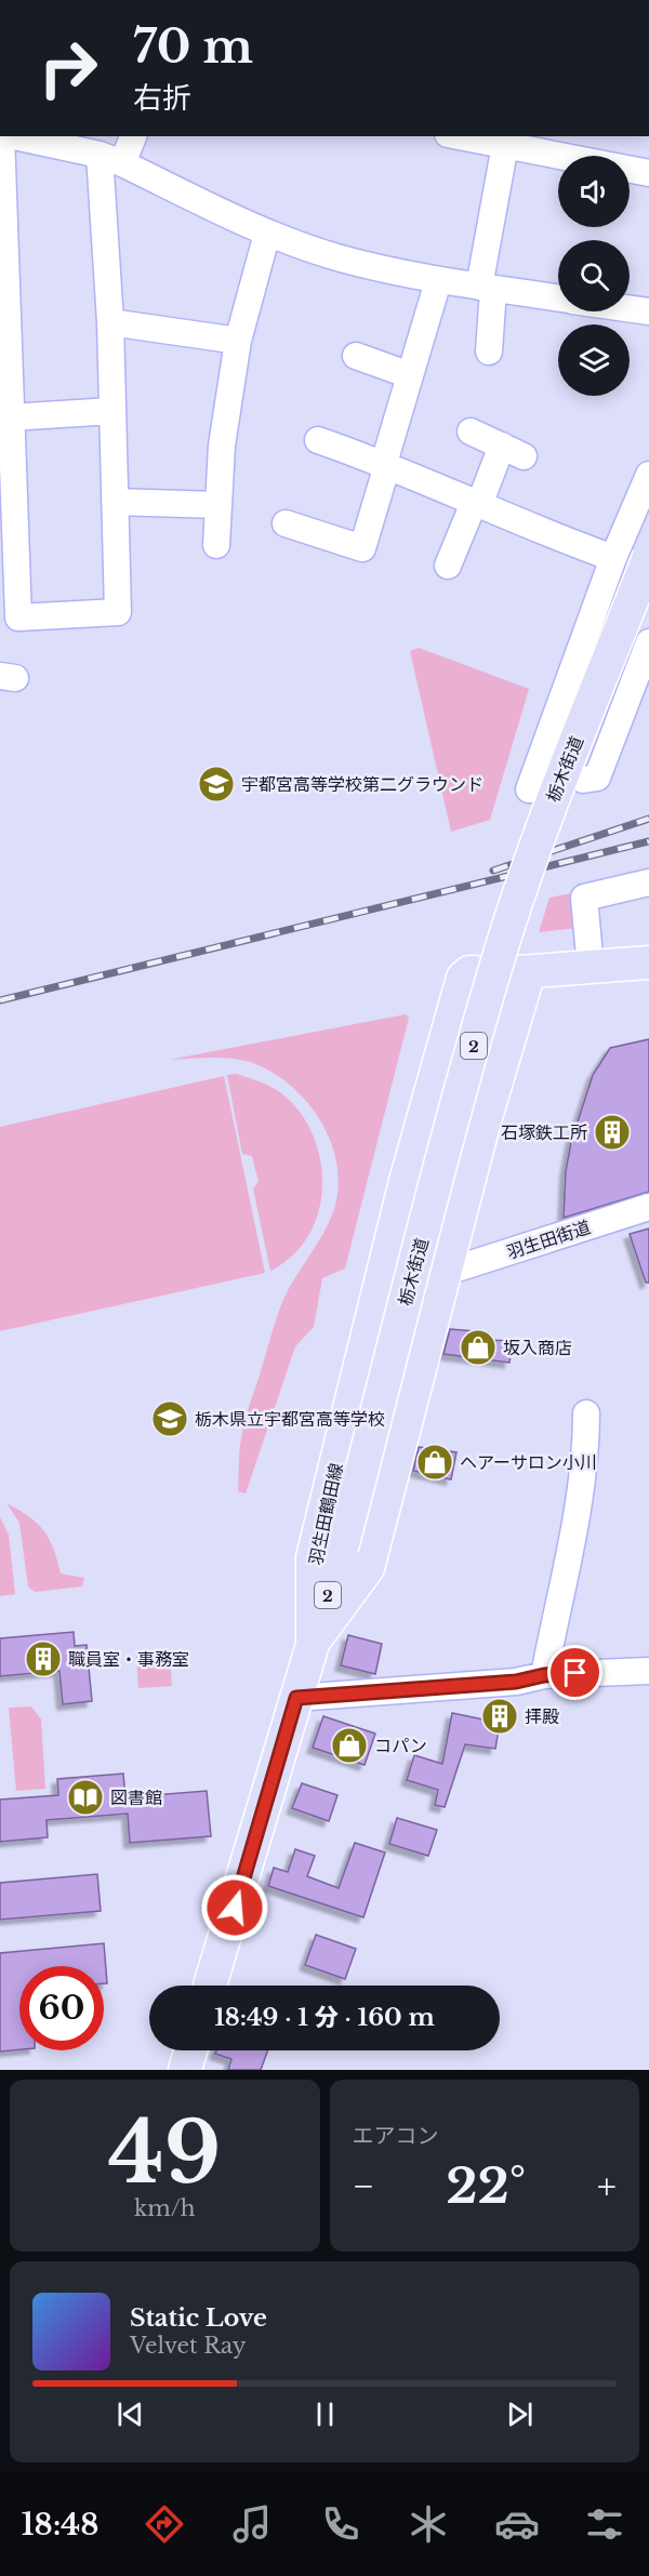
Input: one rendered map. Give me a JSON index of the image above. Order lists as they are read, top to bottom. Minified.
{"streets":{"main road":["栃木街道","2","羽生田鶴田線"],"street":["羽生田街道"]},"crossings":[["栃木街道","羽生田鶴田線"]],"places":{"school or university":["宇都宮高等学校第二グラウンド","栃木県立宇都宮高等学校"],"building":["石塚鉄工所","職員室・事務室","拝殿"],"shop":["坂入商店","ヘアーサロン小川","コパン"],"library":["図書館"]},"page":{"turn":["70 m","右折"],"limit":"60","trip":"18:49 · 1 分 · 160 m","tile":[["49","km/h"],"エアコン"],"heat":["−","22°","+"],"song":["Static Love","Velvet Ray"],"tabs":"18:48"}}
